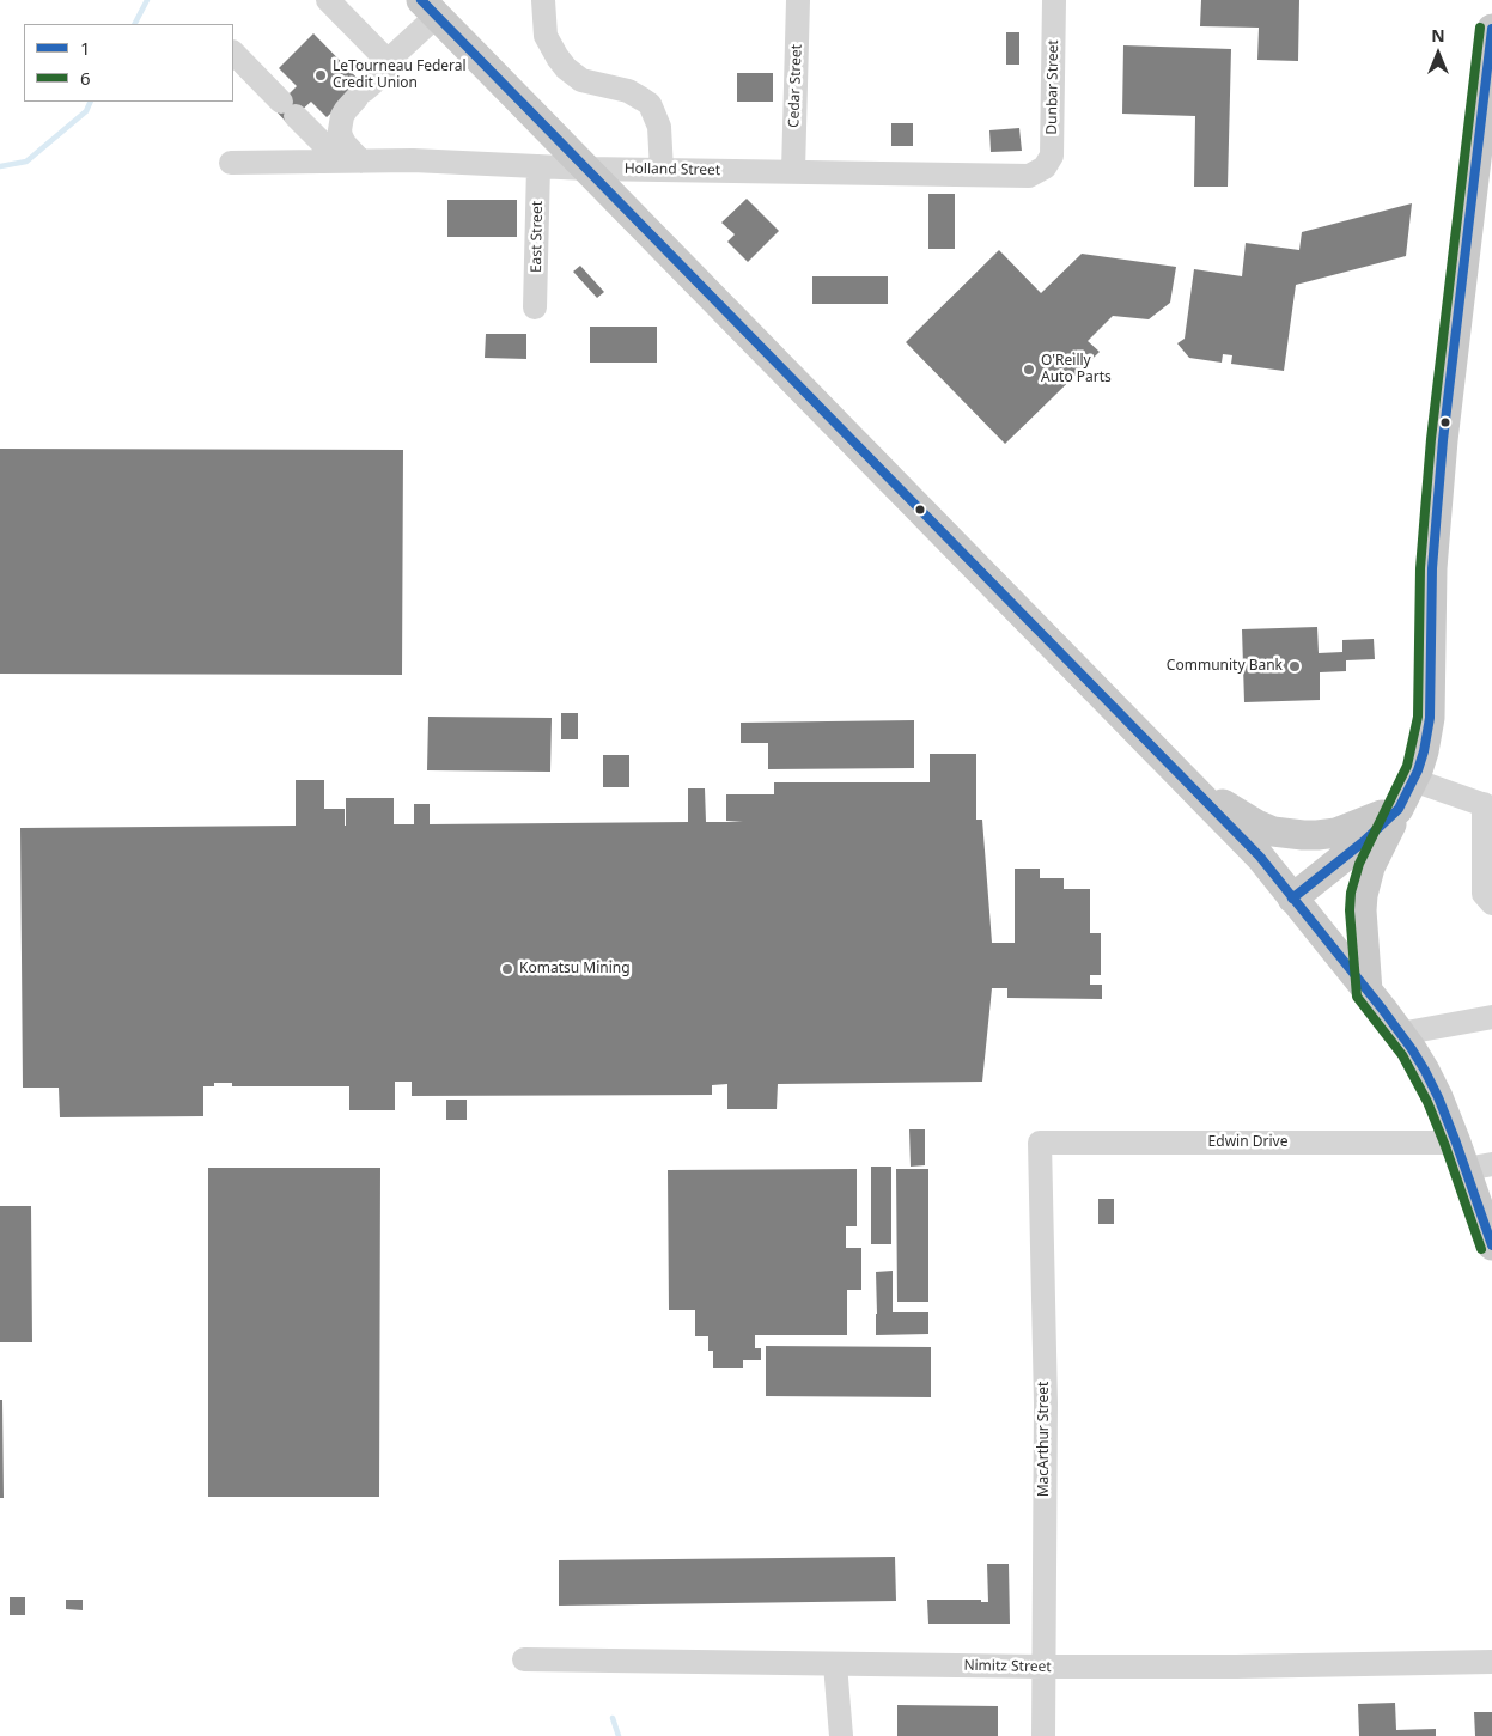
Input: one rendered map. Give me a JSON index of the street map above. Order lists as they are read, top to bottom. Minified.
{"streets":{"street":["Cedar Street","Dunbar Street","Holland Street","East Street","Edwin Drive","MacArthur Street","Nimitz Street"]},"crossings":[["Cedar Street","Holland Street"],["Dunbar Street","Holland Street"],["Holland Street","East Street"],["Edwin Drive","MacArthur Street"],["MacArthur Street","Nimitz Street"]],"places":["LeTourneau Federal Credit Union","O'Reilly Auto Parts","Community Bank","Komatsu Mining"],"lines":["transit line 1","transit line 6"],"legend":["1","6"],"north":"top"}
